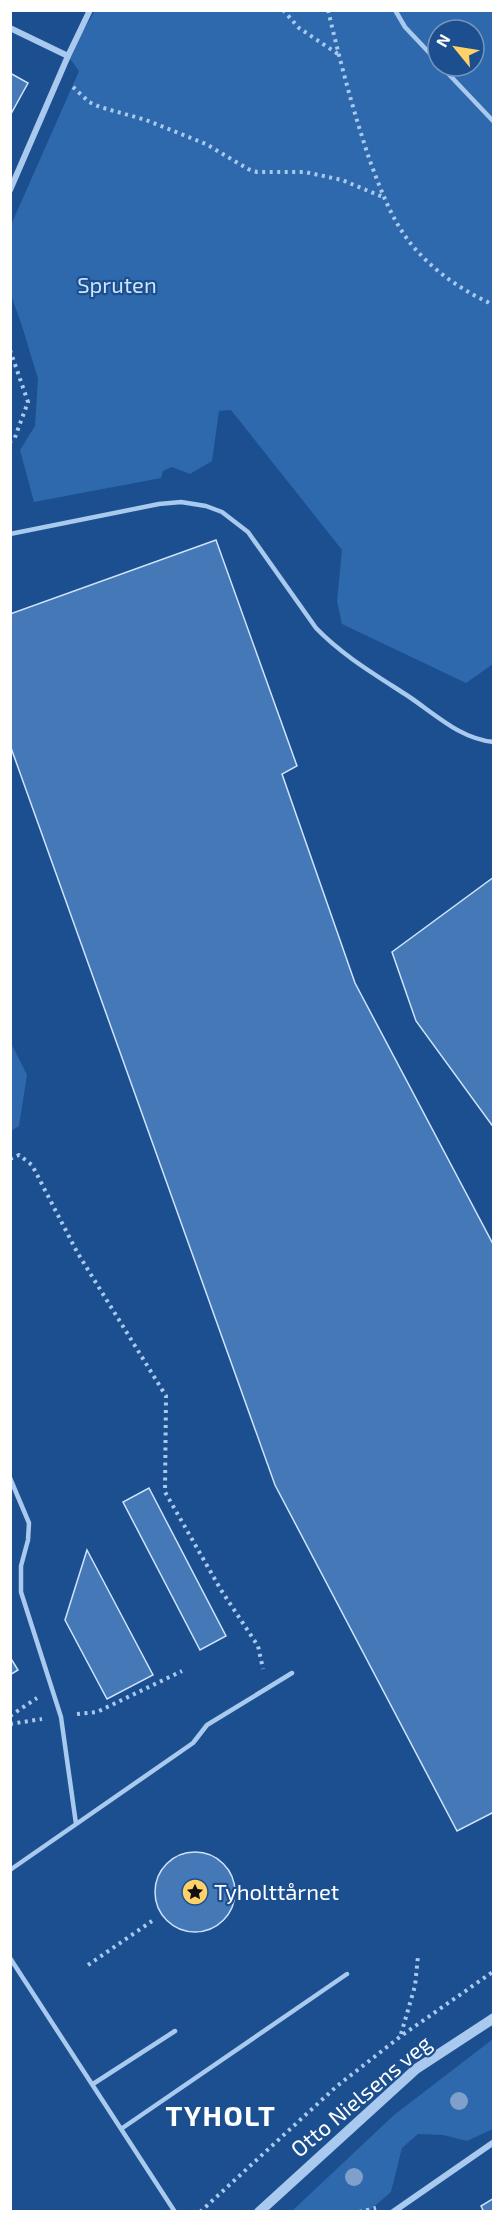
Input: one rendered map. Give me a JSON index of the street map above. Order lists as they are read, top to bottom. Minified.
{"streets":{"street":["Otto Nielsens veg"]},"districts":["TYHOLT"],"parks":["Spruten"],"places":{"place":["Tyholttårnet"]},"north":"top left"}
